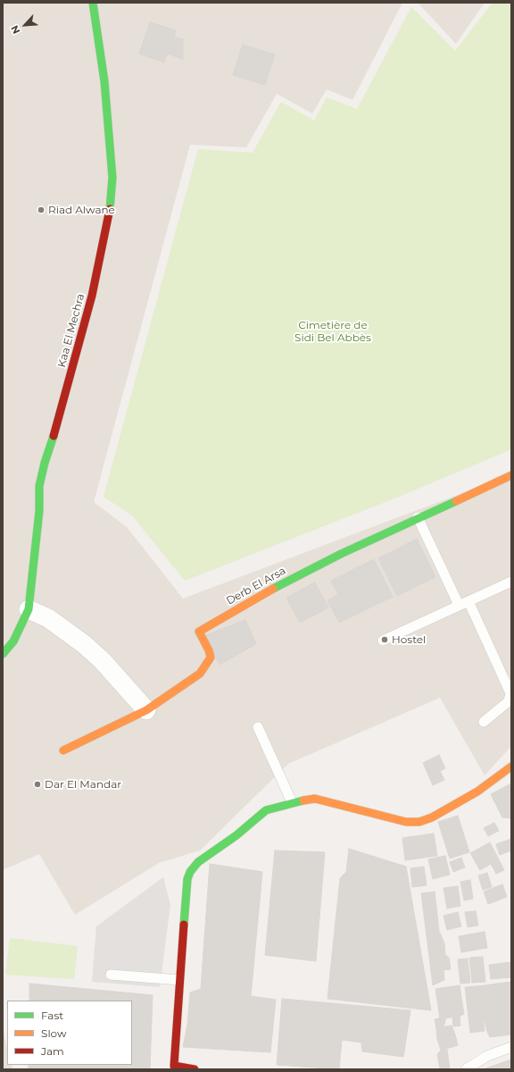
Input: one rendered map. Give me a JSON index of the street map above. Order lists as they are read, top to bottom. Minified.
{"streets":{"street":["Kaa El Mechra","Derb El Arsa"]},"parks":["Cimetière de Sidi Bel Abbès"],"places":["Riad Alwane","Hostel","Dar El Mandar"],"legend":["Fast","Slow","Jam"],"north":"bottom left"}
